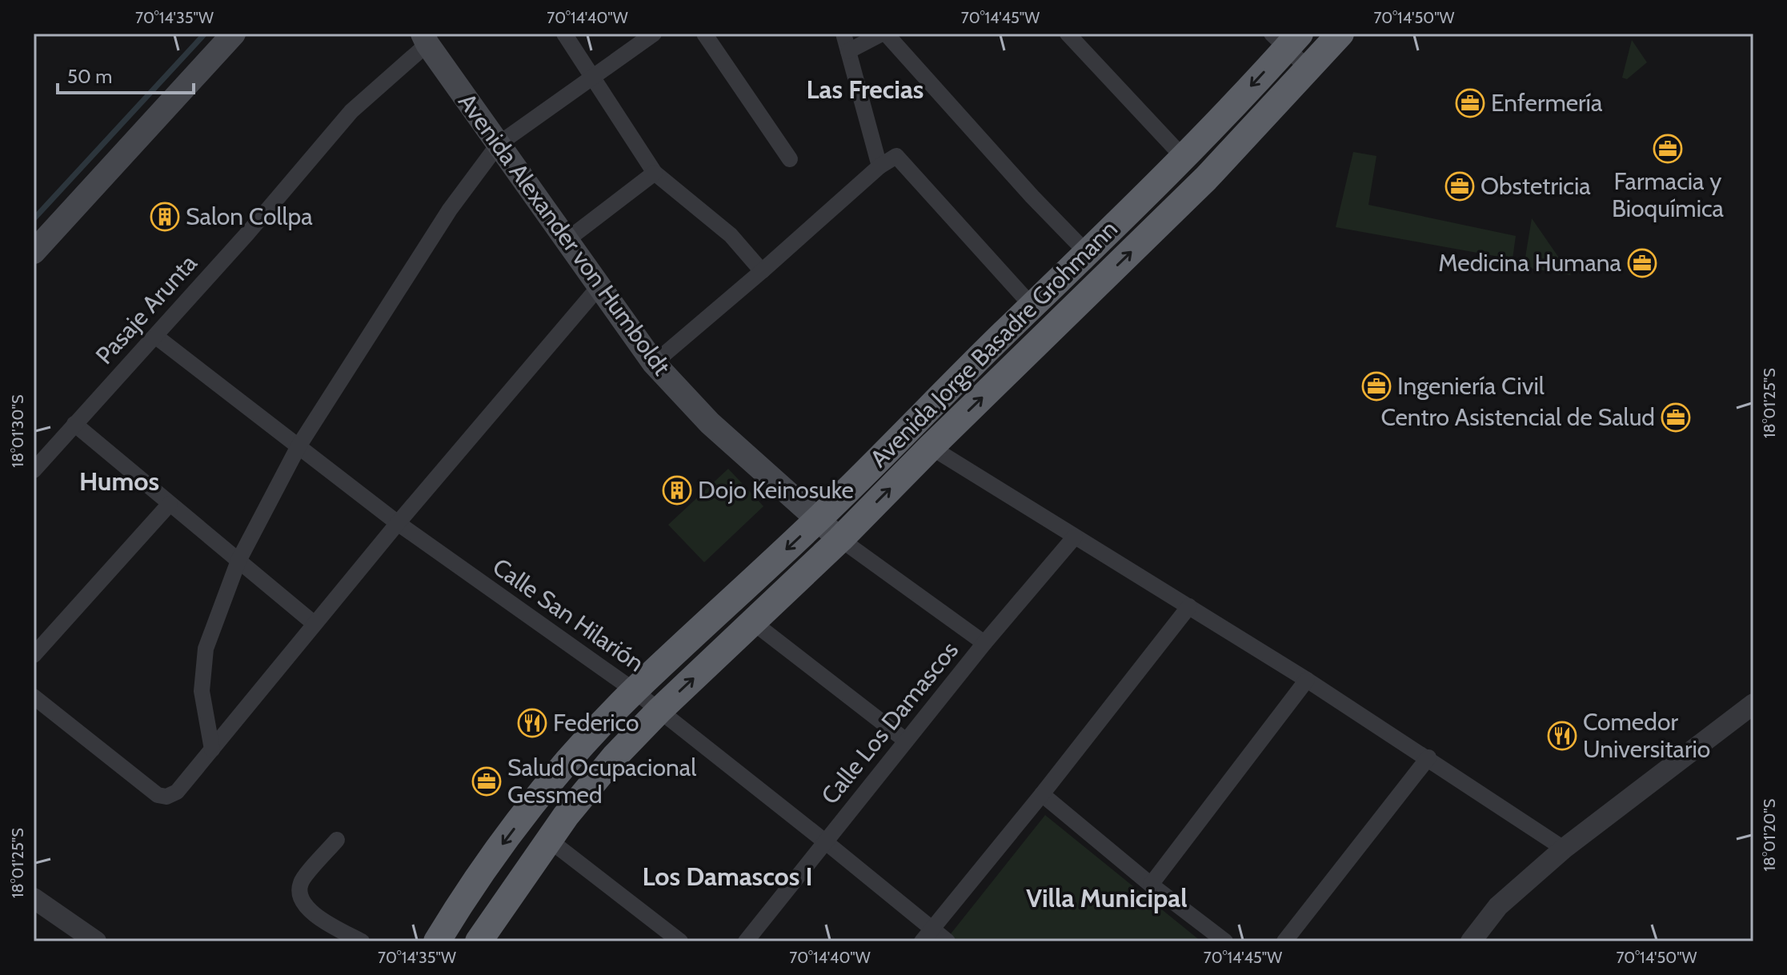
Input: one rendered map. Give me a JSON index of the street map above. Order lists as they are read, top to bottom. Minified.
{"streets":{"highway":["Avenida Jorge Basadre Grohmann"],"main road":["Avenida Alexander von Humboldt"],"street":["Pasaje Arunta","Calle San Hilarión","Calle Los Damascos"]},"crossings":[["Avenida Alexander von Humboldt","Pasaje Arunta"],["Avenida Alexander von Humboldt","Avenida Jorge Basadre Grohmann"],["Avenida Alexander von Humboldt","Calle Los Damascos"],["Pasaje Arunta","Calle San Hilarión"],["Avenida Jorge Basadre Grohmann","Calle San Hilarión"],["Calle San Hilarión","Calle Los Damascos"]],"districts":["Las Frecias","Humos","Los Damascos I","Villa Municipal"],"places":{"office":["Enfermería","Farmacia y Bioquímica","Obstetricia","Medicina Humana","Ingeniería Civil","Centro Asistencial de Salud","Salud Ocupacional Gessmed"],"building":["Salon Collpa","Dojo Keinosuke"],"restaurant":["Federico","Comedor Universitario"]},"scale_bar":"50 m","coordinates":["70°14'35\"W","70°14'40\"W","70°14'45\"W","70°14'50\"W","18°01'25\"S","18°01'30\"S","18°01'20\"S"]}
